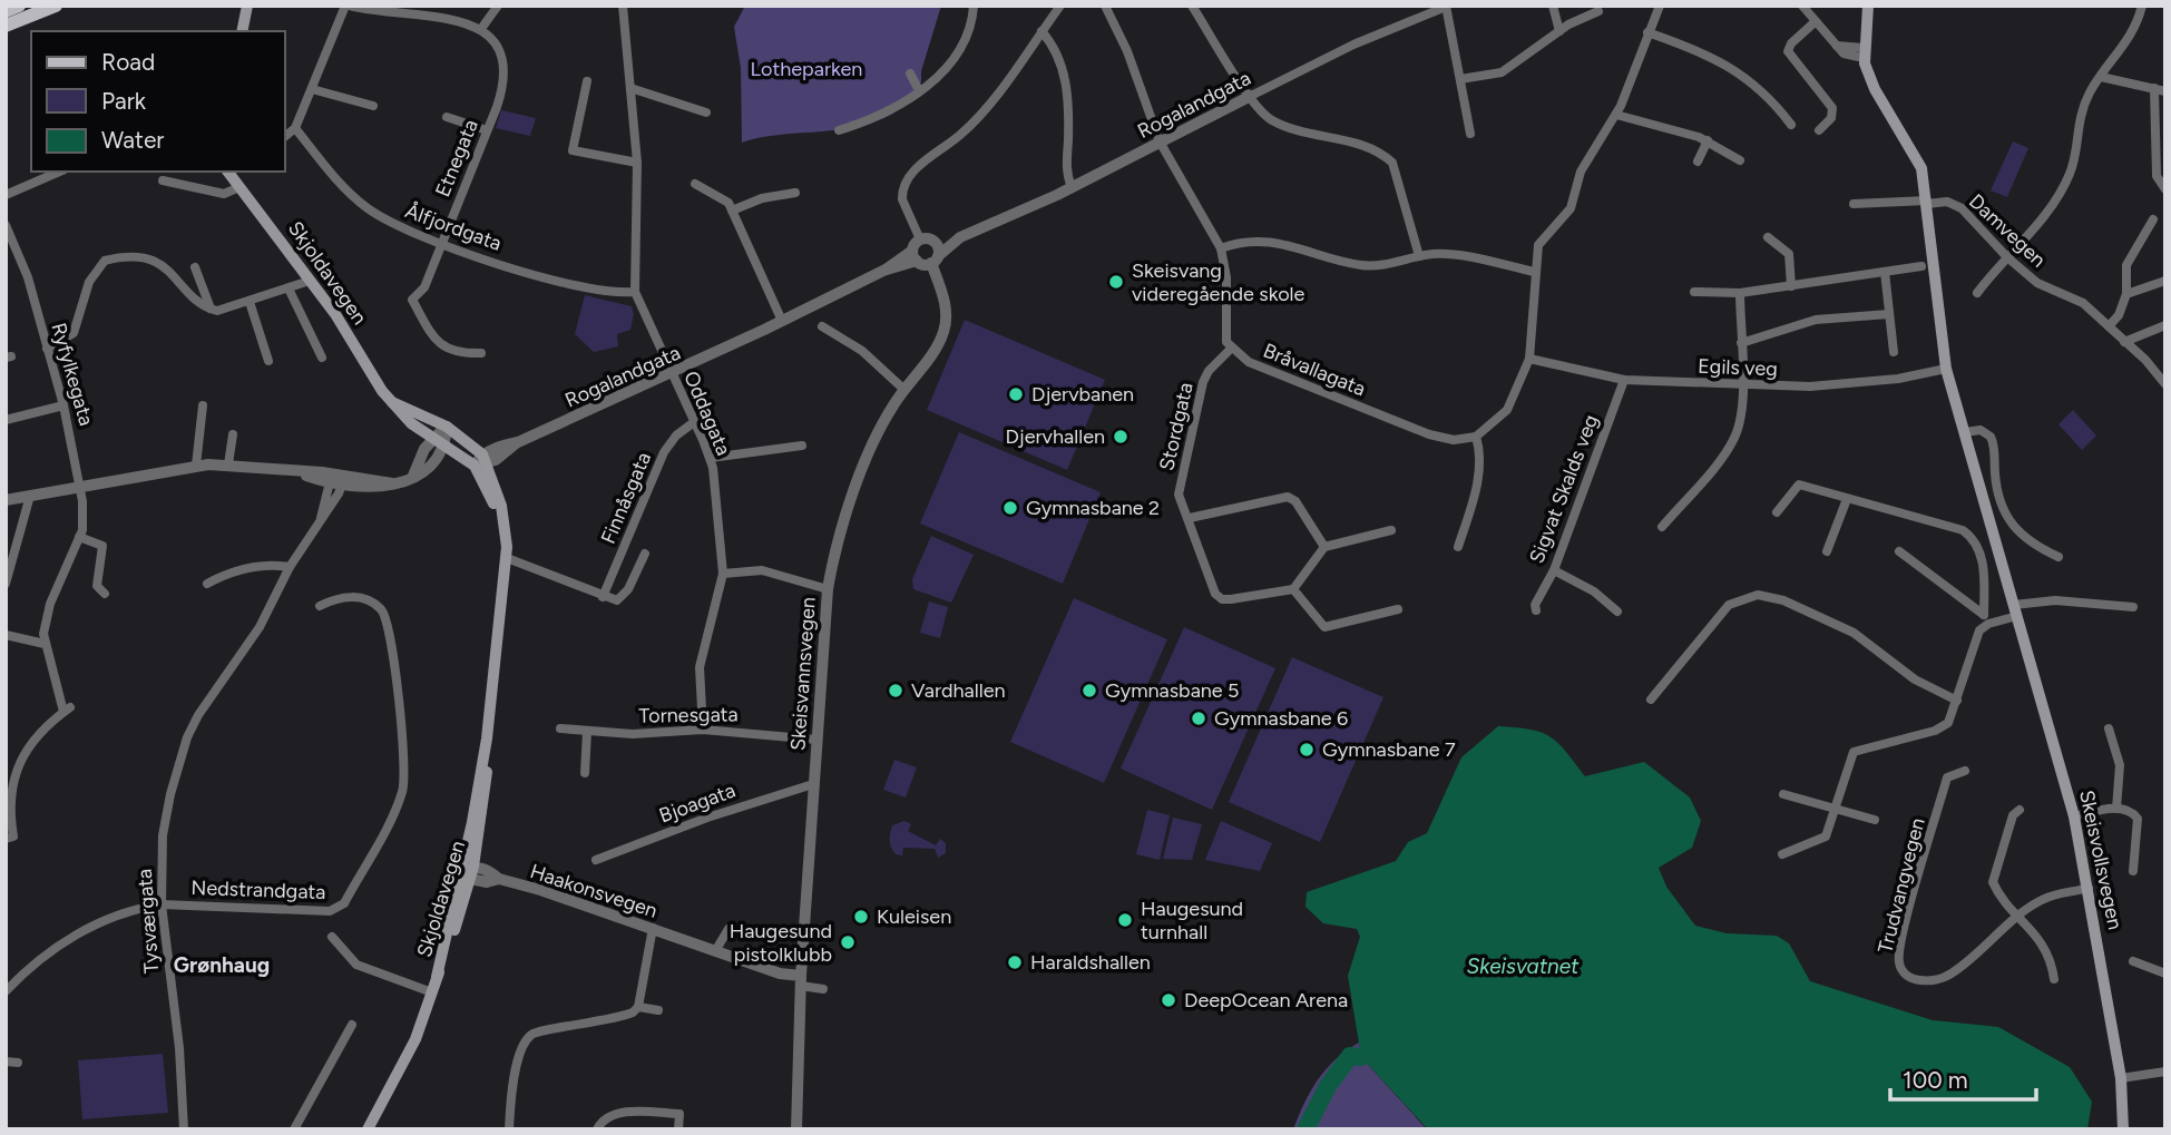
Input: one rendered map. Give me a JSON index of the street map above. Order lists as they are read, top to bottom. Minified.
{"streets":{"main road":["Skjoldavegen","Skeisvollsvegen"],"street":["Rogalandgata","Etnegata","Ålfjordgata","Damvegen","Egils veg","Bråvallagata","Ryfylkegata","Oddagata","Stordgata","Sigvat Skalds veg","Finnåsgata","Skeisvannsvegen","Tornesgata","Bjoagata","Trudvangvegen","Nedstrandgata","Haakonsvegen","Tysværgata"]},"crossings":[["Rogalandgata","Skjoldavegen"],["Rogalandgata","Oddagata"],["Rogalandgata","Skeisvannsvegen"],["Etnegata","Ålfjordgata"],["Ålfjordgata","Oddagata"],["Damvegen","Skeisvollsvegen"],["Skjoldavegen","Haakonsvegen"],["Egils veg","Sigvat Skalds veg"],["Egils veg","Skeisvollsvegen"],["Bråvallagata","Stordgata"],["Oddagata","Finnåsgata"],["Oddagata","Tornesgata"],["Skeisvannsvegen","Tornesgata"],["Skeisvannsvegen","Bjoagata"],["Skeisvannsvegen","Haakonsvegen"],["Skeisvollsvegen","Trudvangvegen"],["Nedstrandgata","Tysværgata"]],"districts":["Grønhaug"],"water":["Skeisvatnet"],"parks":["Lotheparken"],"places":["Skeisvang videregående skole","Djervbanen","Djervhallen","Gymnasbane 2","Vardhallen","Gymnasbane 5","Gymnasbane 6","Gymnasbane 7","Kuleisen","Haugesund turnhall","Haugesund pistolklubb","Haraldshallen","DeepOcean Arena"],"legend":["Road","Park","Water"],"scale_bar":"100 m"}
